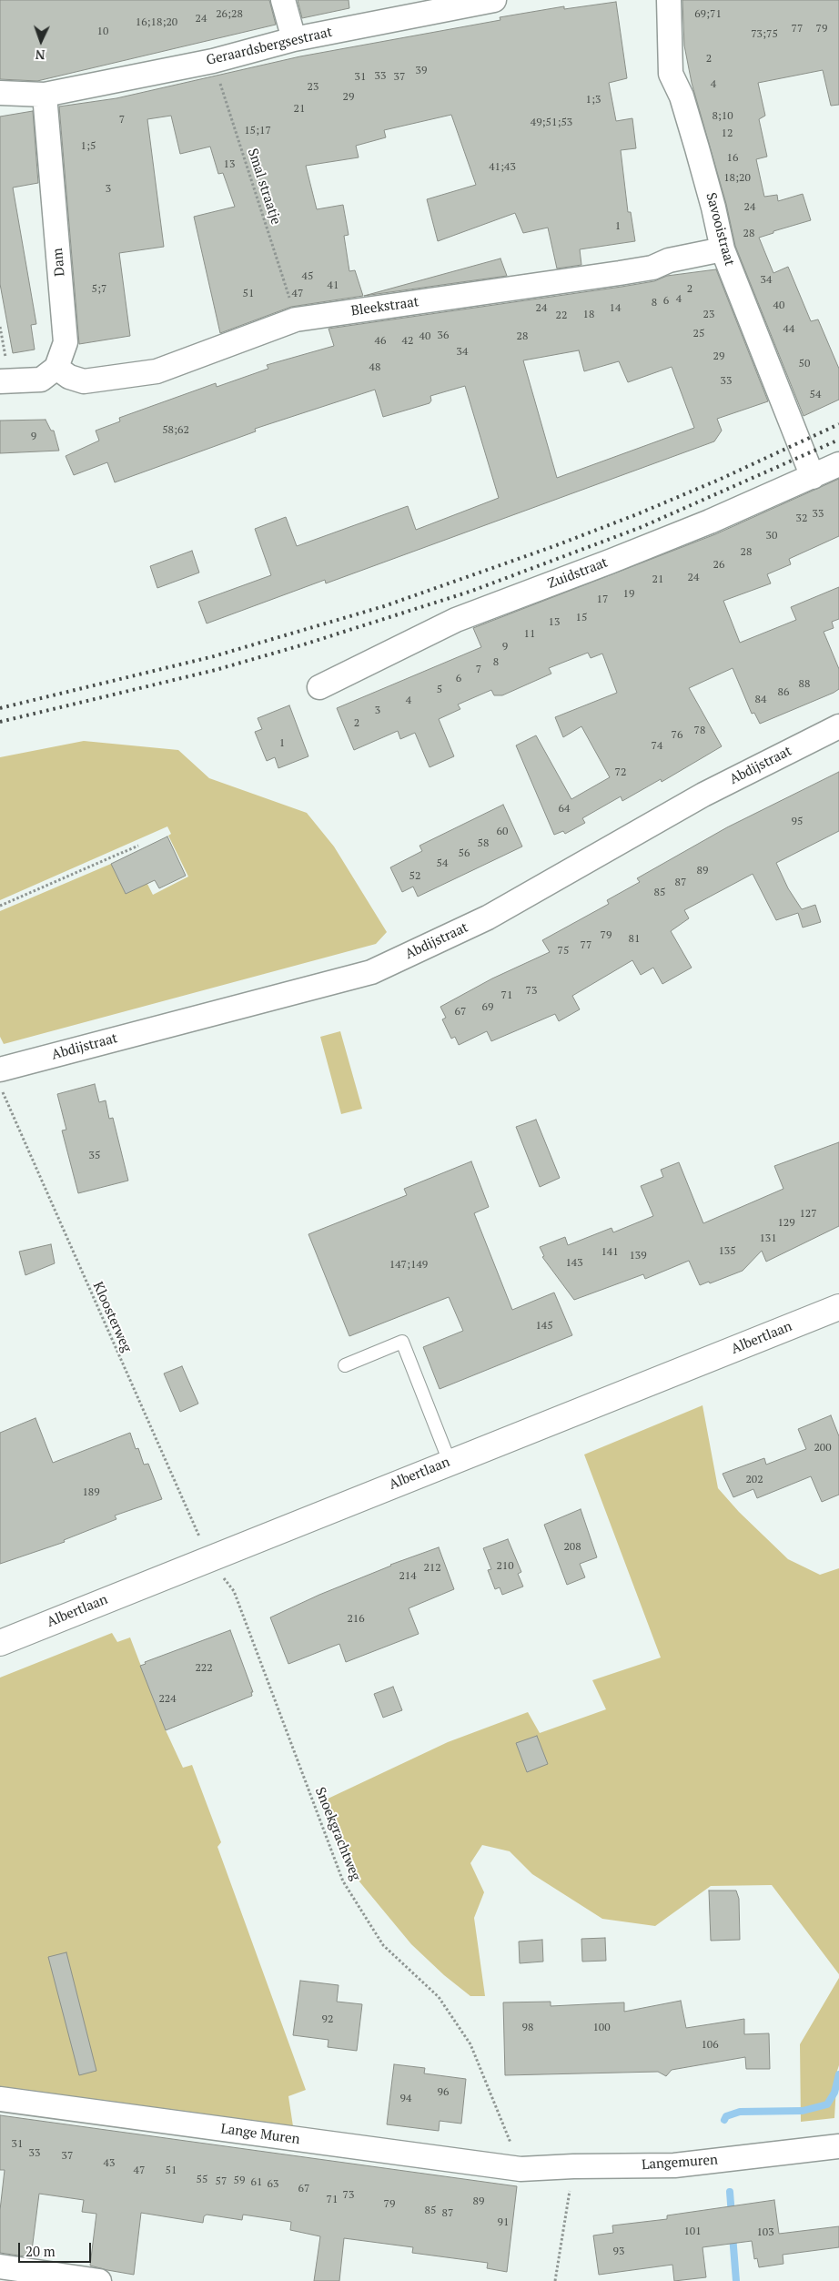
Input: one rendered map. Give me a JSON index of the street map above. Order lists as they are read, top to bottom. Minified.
{"streets":{"main road":["Albertlaan"],"street":["Geraardsbergsestraat","Savooistraat","Dam","Bleekstraat","Zuidstraat","Abdijstraat","Lange Muren","Langemuren"],"path":["Smal straatje","Kloosterweg","Snoekgrachtweg"]},"crossings":[["Geraardsbergsestraat","Smal straatje"],["Geraardsbergsestraat","Dam"],["Smal straatje","Bleekstraat"],["Savooistraat","Bleekstraat"],["Savooistraat","Zuidstraat"],["Dam","Bleekstraat"],["Abdijstraat","Kloosterweg"],["Kloosterweg","Albertlaan"],["Kloosterweg","Snoekgrachtweg"],["Albertlaan","Snoekgrachtweg"],["Snoekgrachtweg","Lange Muren"],["Snoekgrachtweg","Langemuren"],["Lange Muren","Langemuren"]],"house_numbers":["26;28","69;71","24","16;18;20","77","79","10","73;75","2","39","33","31","37","4","23","29","1;3","21","8;10","7","49;51;53","15;17","12","1;5","16","13","41;43","18;20","3","24","1","28","45","34","41","5;7","2","51","47","4","6","8","40","24","14","18","23","22","44","25","36","40","28","46","42","34","29","50","48","33","54","58;62","9","33","32","30","28","26","24","21","19","17","15","13","11","9","8","7","6","88","5","86","84","4","3","2","78","76","1","74","72","64","95","60","58","56","54","89","52","87","85","79","81","77","75","73","71","69","67","35","127","129","131","135","141","139","143","147;149","145","200","202","189","208","210","212","214","216","222","224","92","98","100","106","96","94","31","33","37","43","47","51","55","59","57","61","63","67","73","71","89","79","85","87","91","101","103","93"],"scale_bar":"20 m","north":"bottom"}
